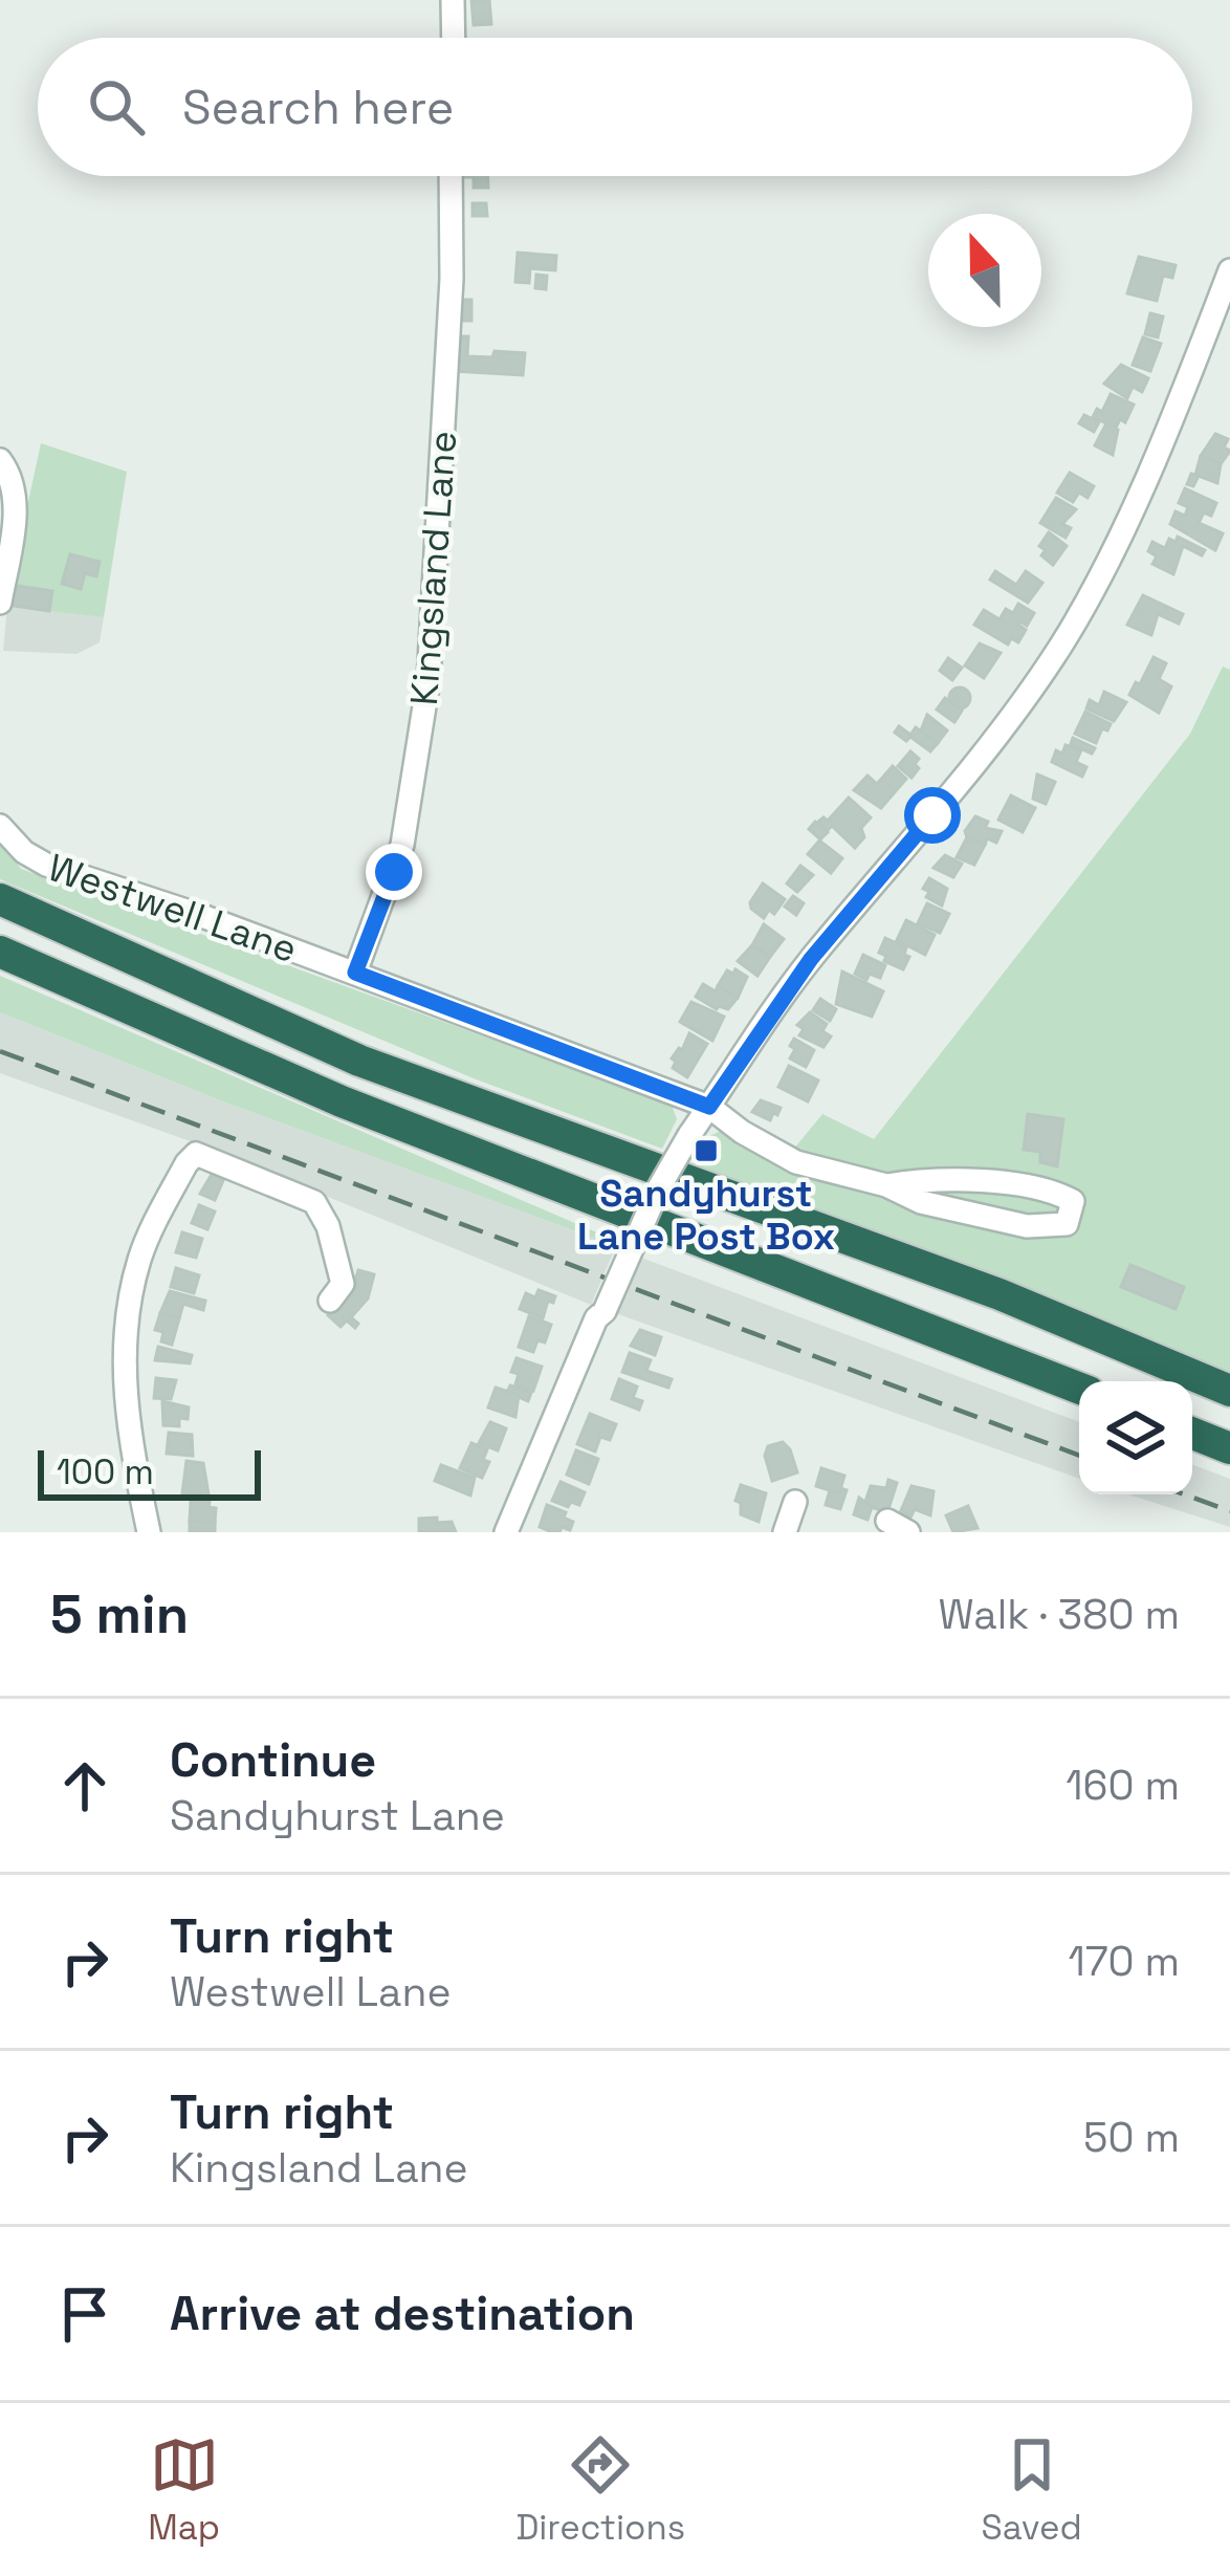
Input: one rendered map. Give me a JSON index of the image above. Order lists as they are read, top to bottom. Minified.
{"streets":{"street":["Kingsland Lane","Westwell Lane"]},"crossings":[["Kingsland Lane","Westwell Lane"]],"places":{"transit":["Sandyhurst Lane Post Box"]},"scale_bar":"100 m","north":"top","page":{"search":"Search here","scale":"100 m","heading":["5 min","Walk · 380 m"],"list":[["Continue","Sandyhurst Lane","160 m"],["Turn right","Westwell Lane","170 m"],["Turn right","Kingsland Lane","50 m"],"Arrive at destination"],"nav":["Map","Directions","Saved"]}}
